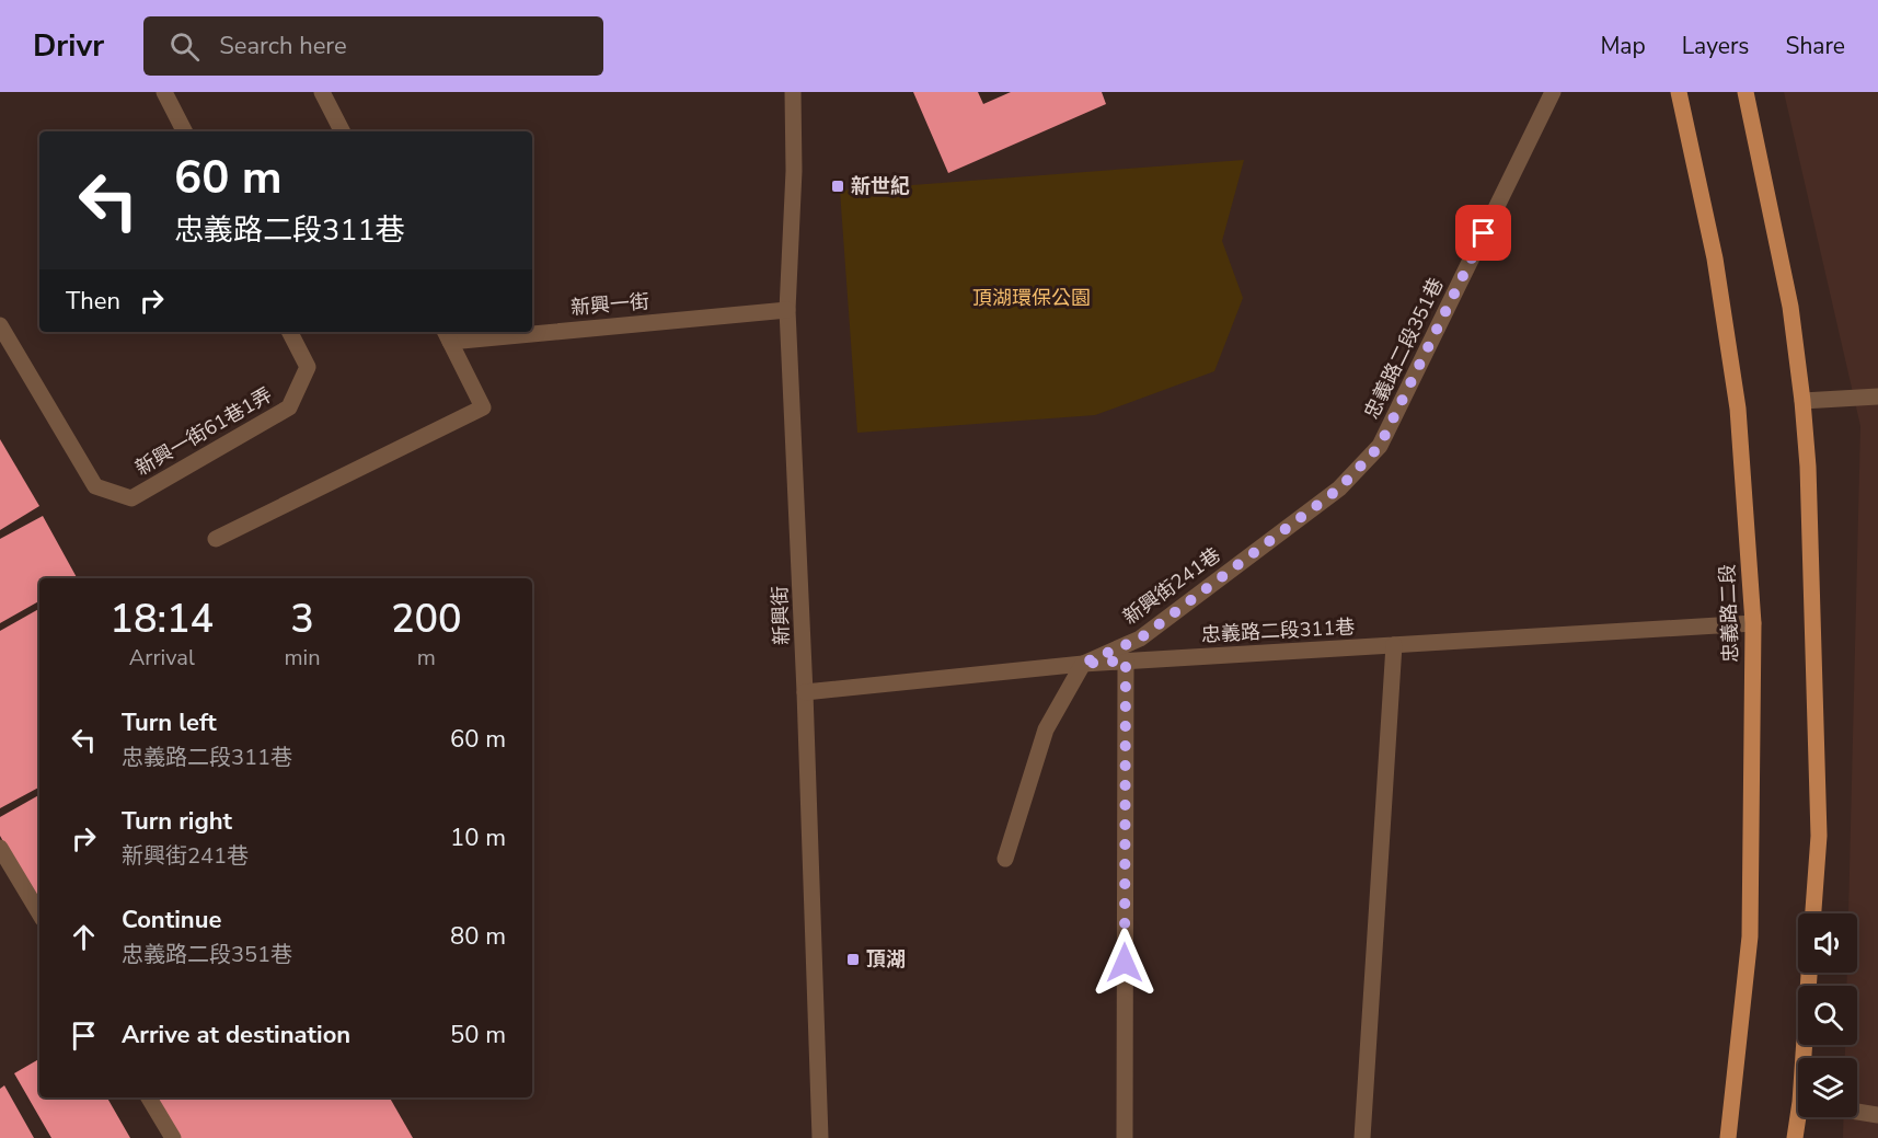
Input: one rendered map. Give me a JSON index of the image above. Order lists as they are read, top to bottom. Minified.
{"streets":{"main road":["忠義路二段"],"street":["新興一街","忠義路二段351巷","新興一街61巷1弄","新興街241巷","新興街","忠義路二段311巷"]},"crossings":[["新興一街","新興街"],["忠義路二段351巷","新興街241巷"],["新興街241巷","忠義路二段311巷"],["忠義路二段","忠義路二段311巷"],["新興街","忠義路二段311巷"]],"parks":["頂湖環保公園"],"places":{"transit":["新世紀","頂湖"]},"page":{"header":"Drivr","search":"Search here","nav":["Map","Layers","Share"],"turn":["60 m","忠義路二段311巷"],"then":"Then","eta":["18:14","Arrival","3","min","200","m"],"list":[{"name":"Turn left","note":"忠義路二段311巷","value":"60 m"},{"name":"Turn right","note":"新興街241巷","value":"10 m"},{"name":"Continue","note":"忠義路二段351巷","value":"80 m"},{"name":"Arrive at destination","value":"50 m"}]}}
